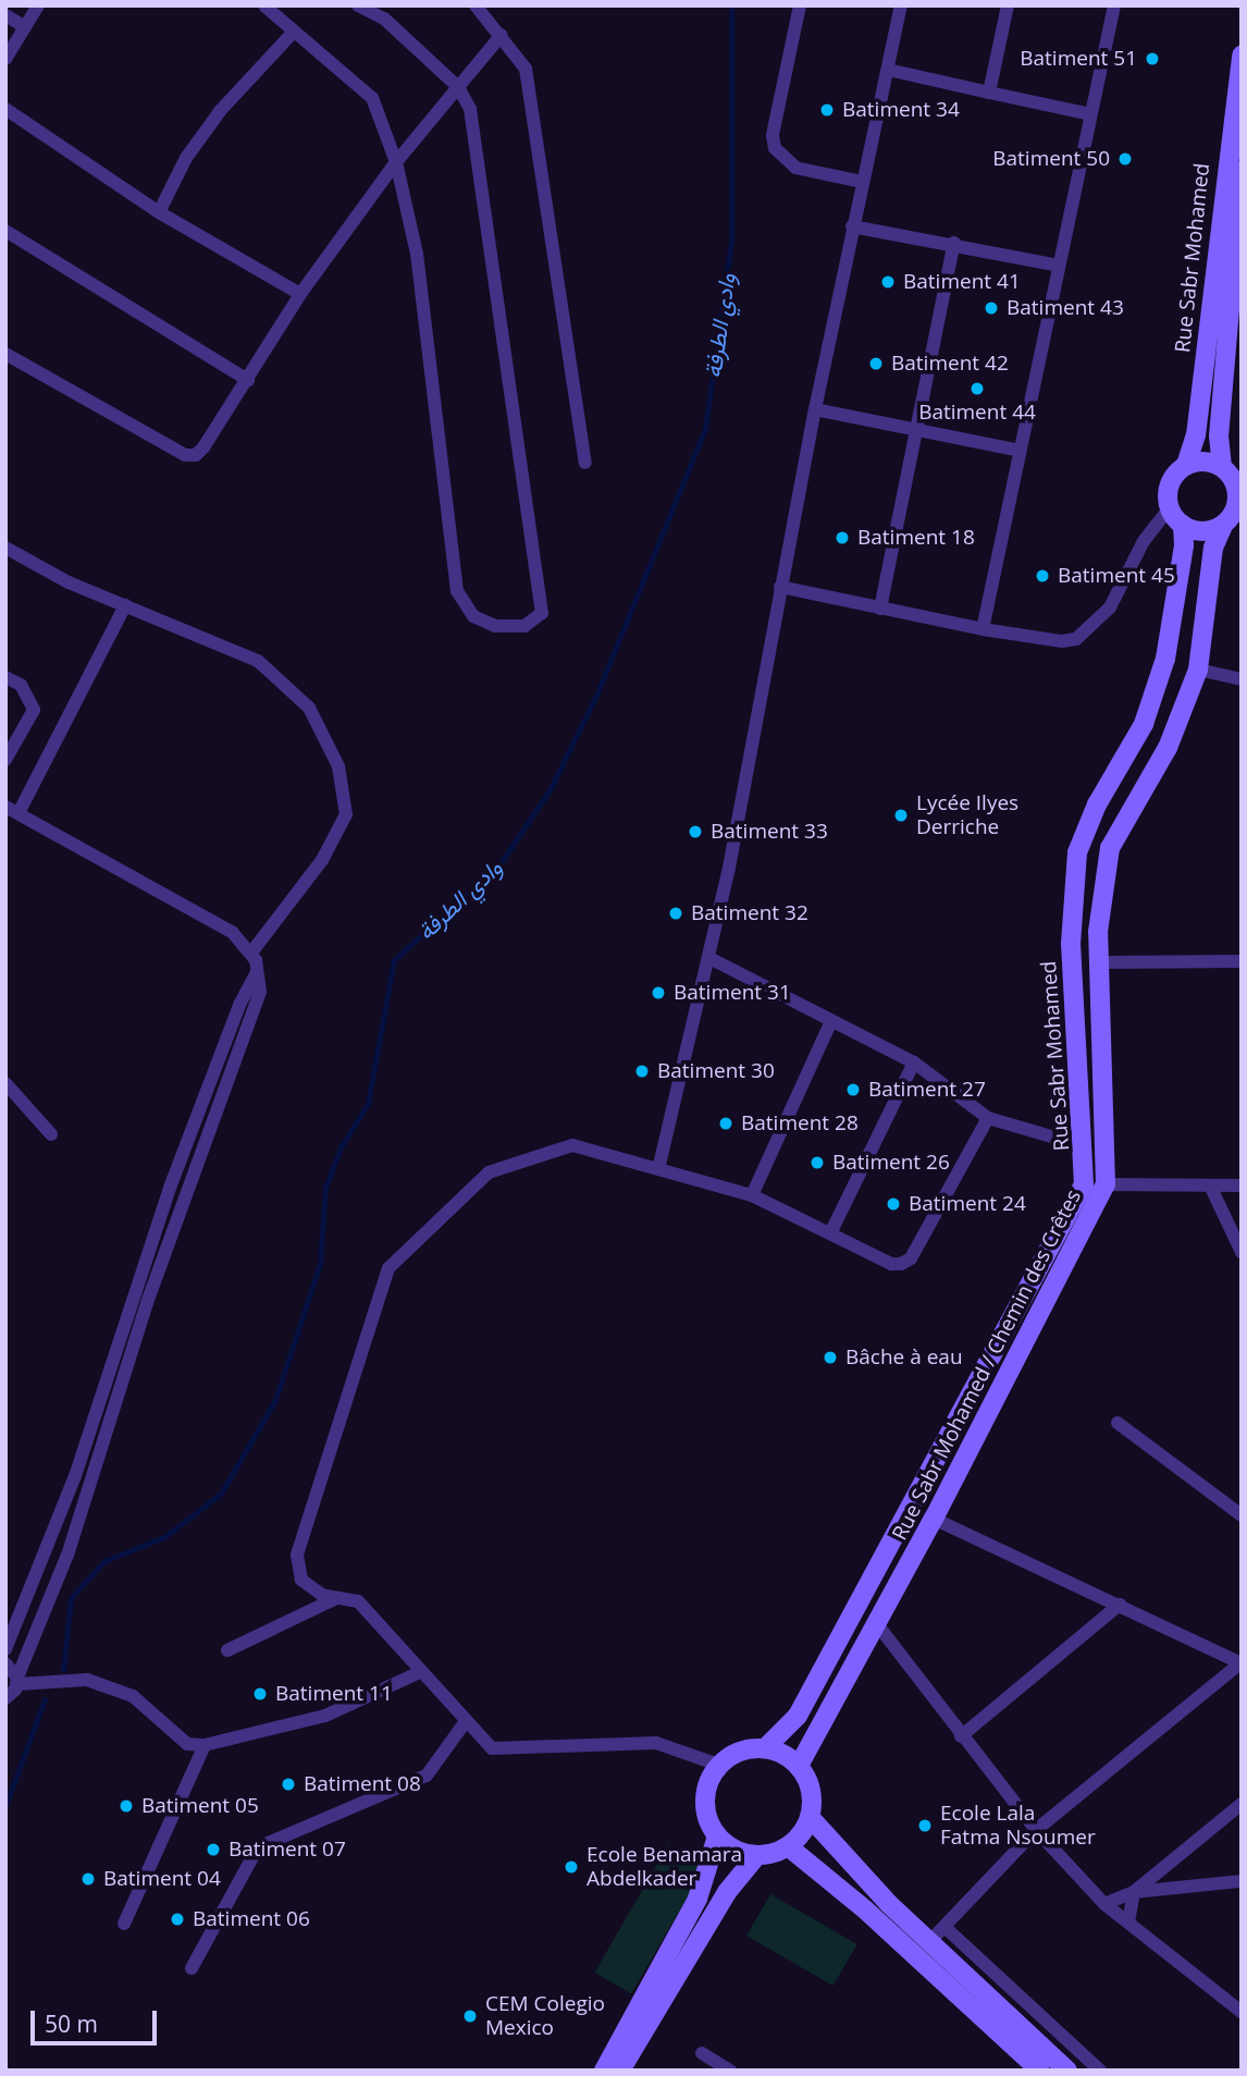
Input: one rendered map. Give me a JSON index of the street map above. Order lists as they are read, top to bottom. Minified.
{"streets":{"main road":["Rue Sabr Mohamed","Rue Sabr Mohamed / Chemin des Crêtes"]},"crossings":[["Rue Sabr Mohamed","Rue Sabr Mohamed / Chemin des Crêtes"]],"water":["وادي الطرفة"],"places":["Batiment 51","Batiment 34","Batiment 50","Batiment 41","Batiment 43","Batiment 42","Batiment 44","Batiment 18","Batiment 45","Lycée Ilyes Derriche","Batiment 33","Batiment 32","Batiment 31","Batiment 30","Batiment 27","Batiment 28","Batiment 26","Batiment 24","Bâche à eau","Batiment 11","Batiment 08","Batiment 05","Ecole Lala Fatma Nsoumer","Batiment 07","Ecole Benamara Abdelkader","Batiment 04","Batiment 06","CEM Colegio Mexico"],"scale_bar":"50 m"}
